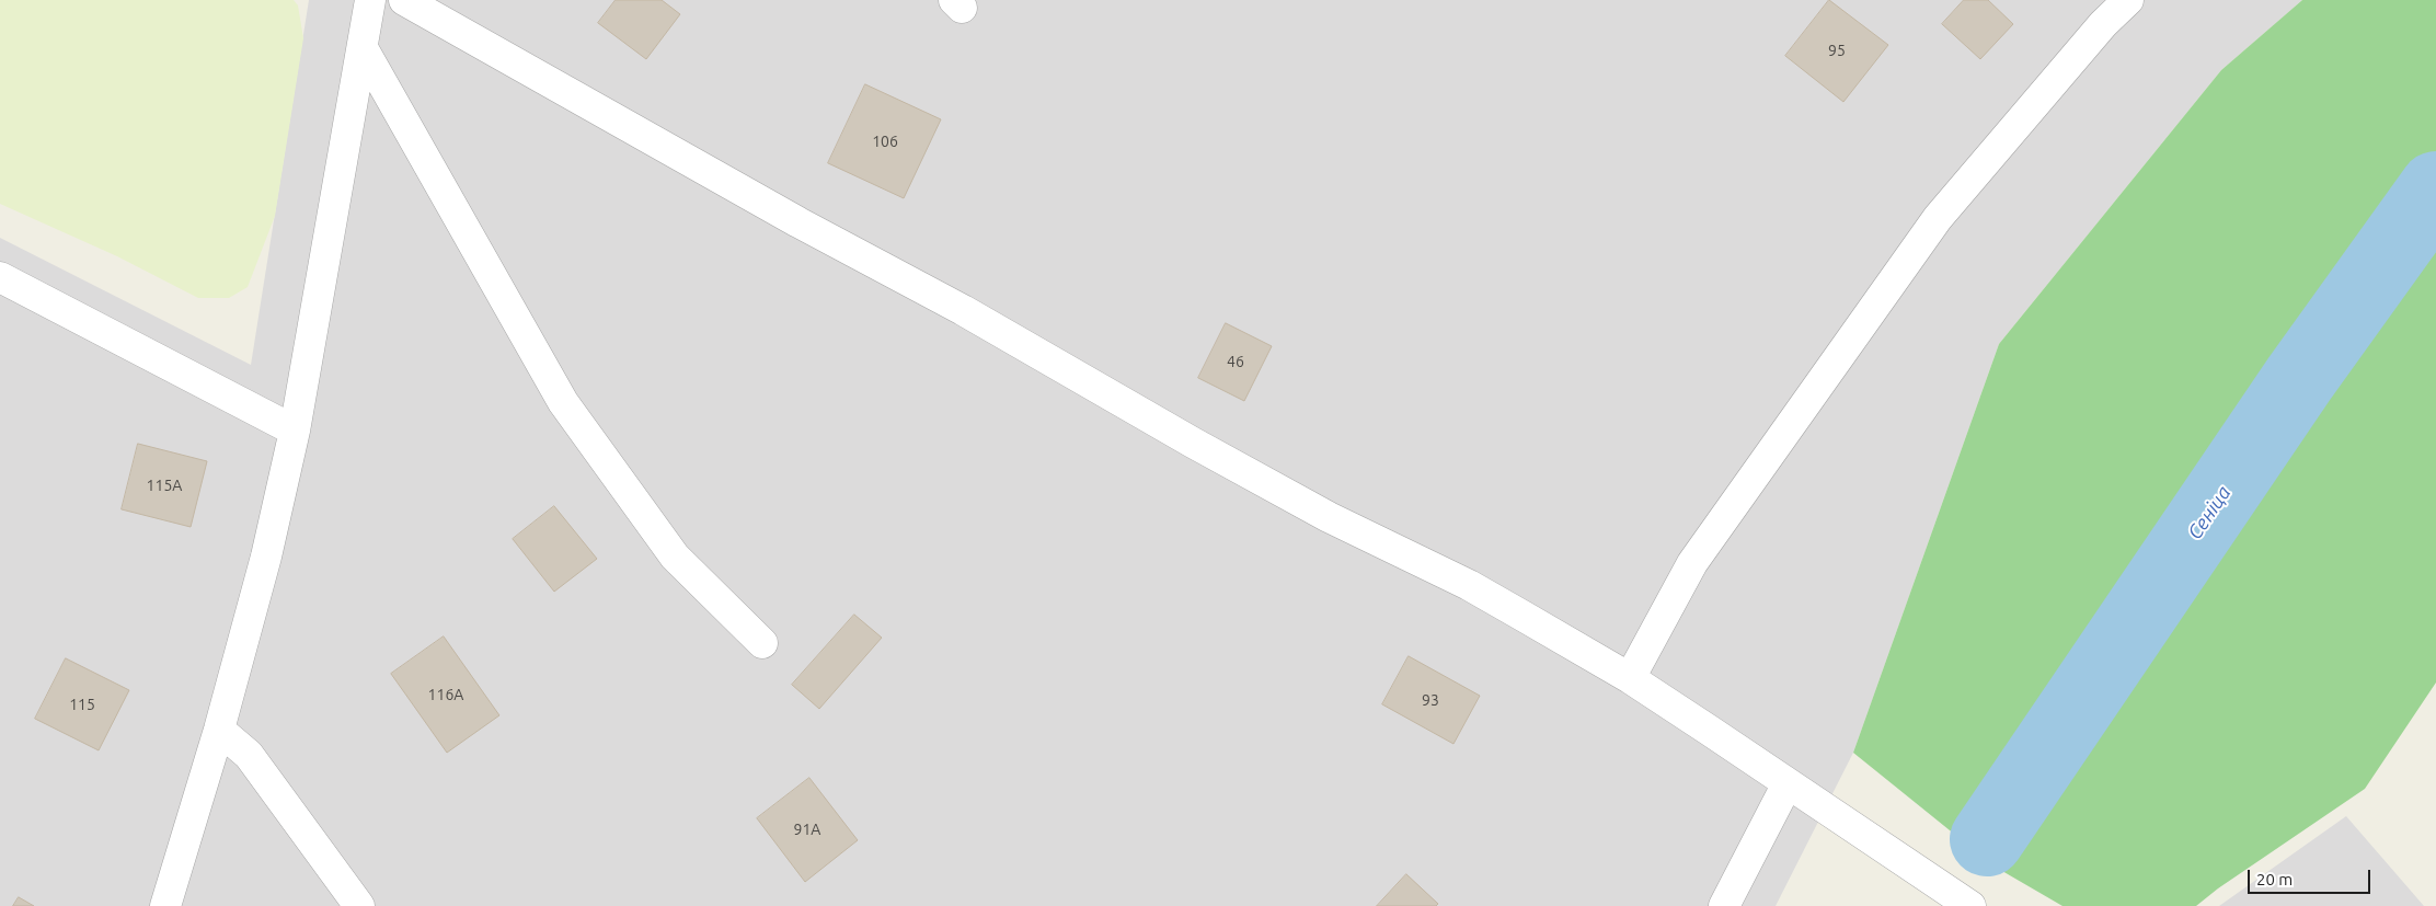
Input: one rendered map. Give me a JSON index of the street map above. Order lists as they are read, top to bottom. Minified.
{"water":["Сеніца"],"house_numbers":["95","106","46","115А","116А","93","115","91А"],"scale_bar":"20 m"}
